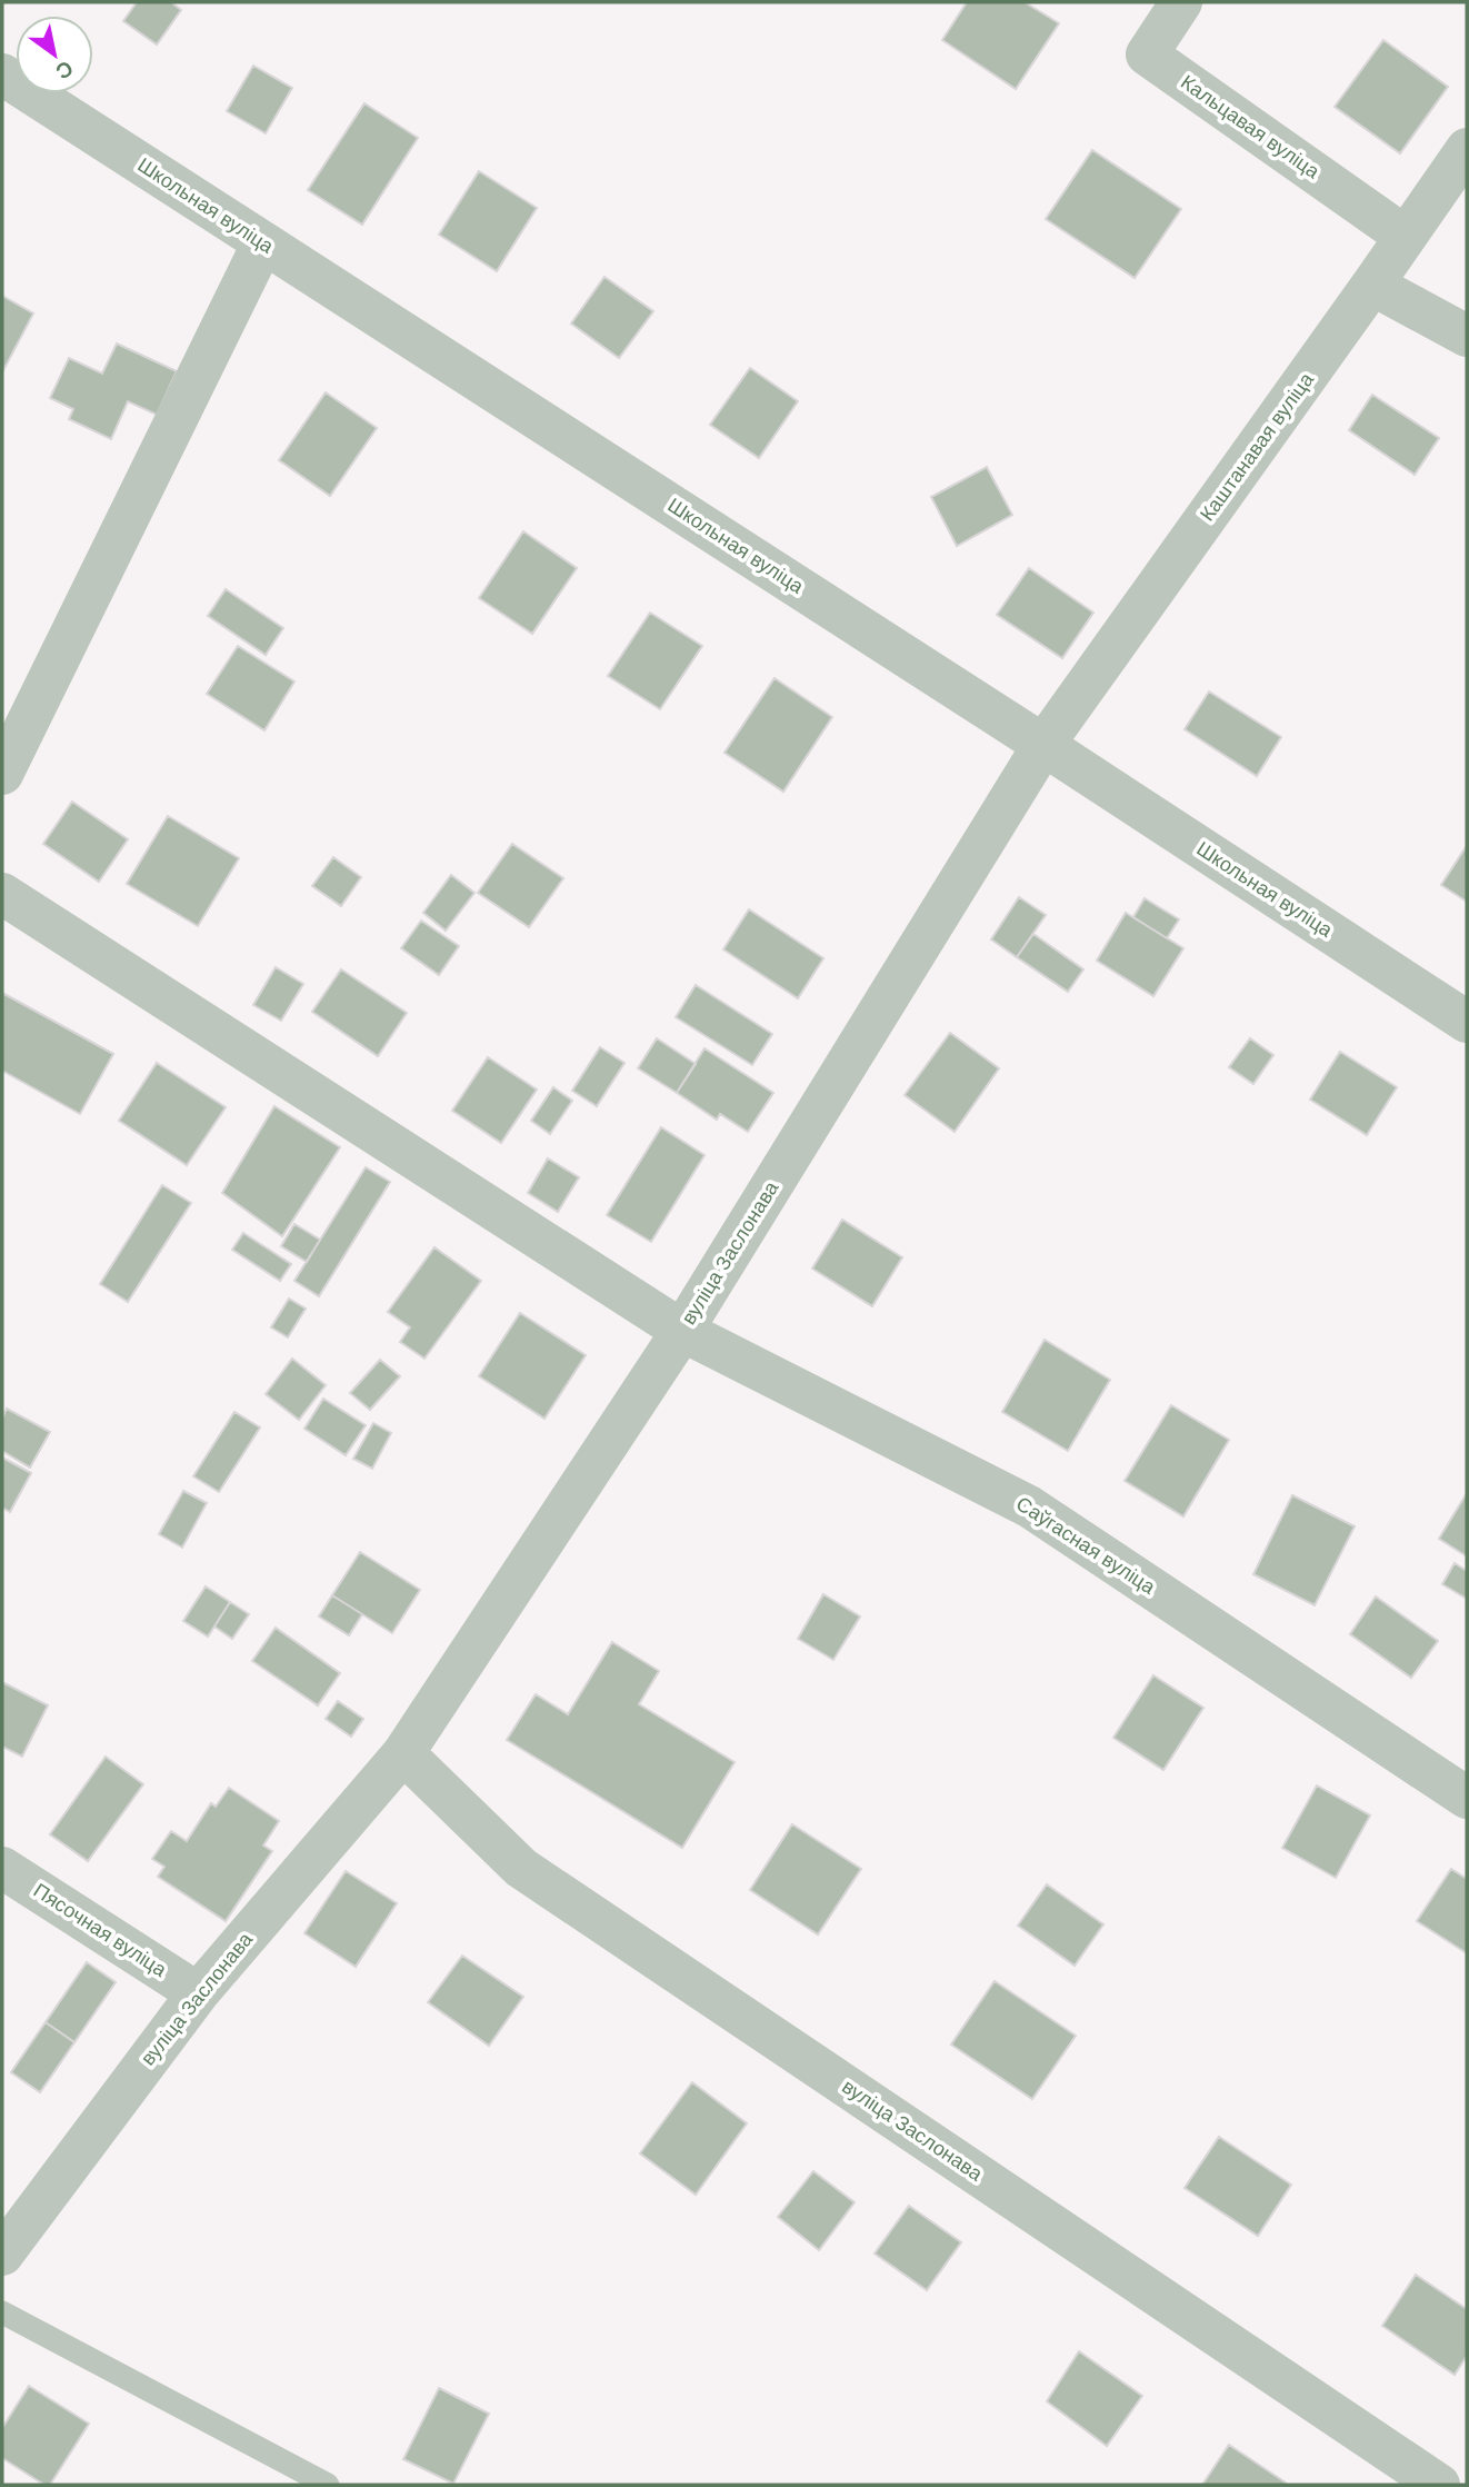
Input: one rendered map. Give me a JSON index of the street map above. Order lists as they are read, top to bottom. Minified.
{"streets":{"street":["Кальцавая вуліца","Школьная вуліца","Каштанавая вуліца","вуліца Заслонава","Саўгасная вуліца","Пясочная вуліца"]},"crossings":[["Кальцавая вуліца","Каштанавая вуліца"],["Школьная вуліца","Каштанавая вуліца"],["Школьная вуліца","вуліца Заслонава"],["Каштанавая вуліца","вуліца Заслонава"],["вуліца Заслонава","Саўгасная вуліца"],["вуліца Заслонава","Пясочная вуліца"]],"north":"bottom right"}
